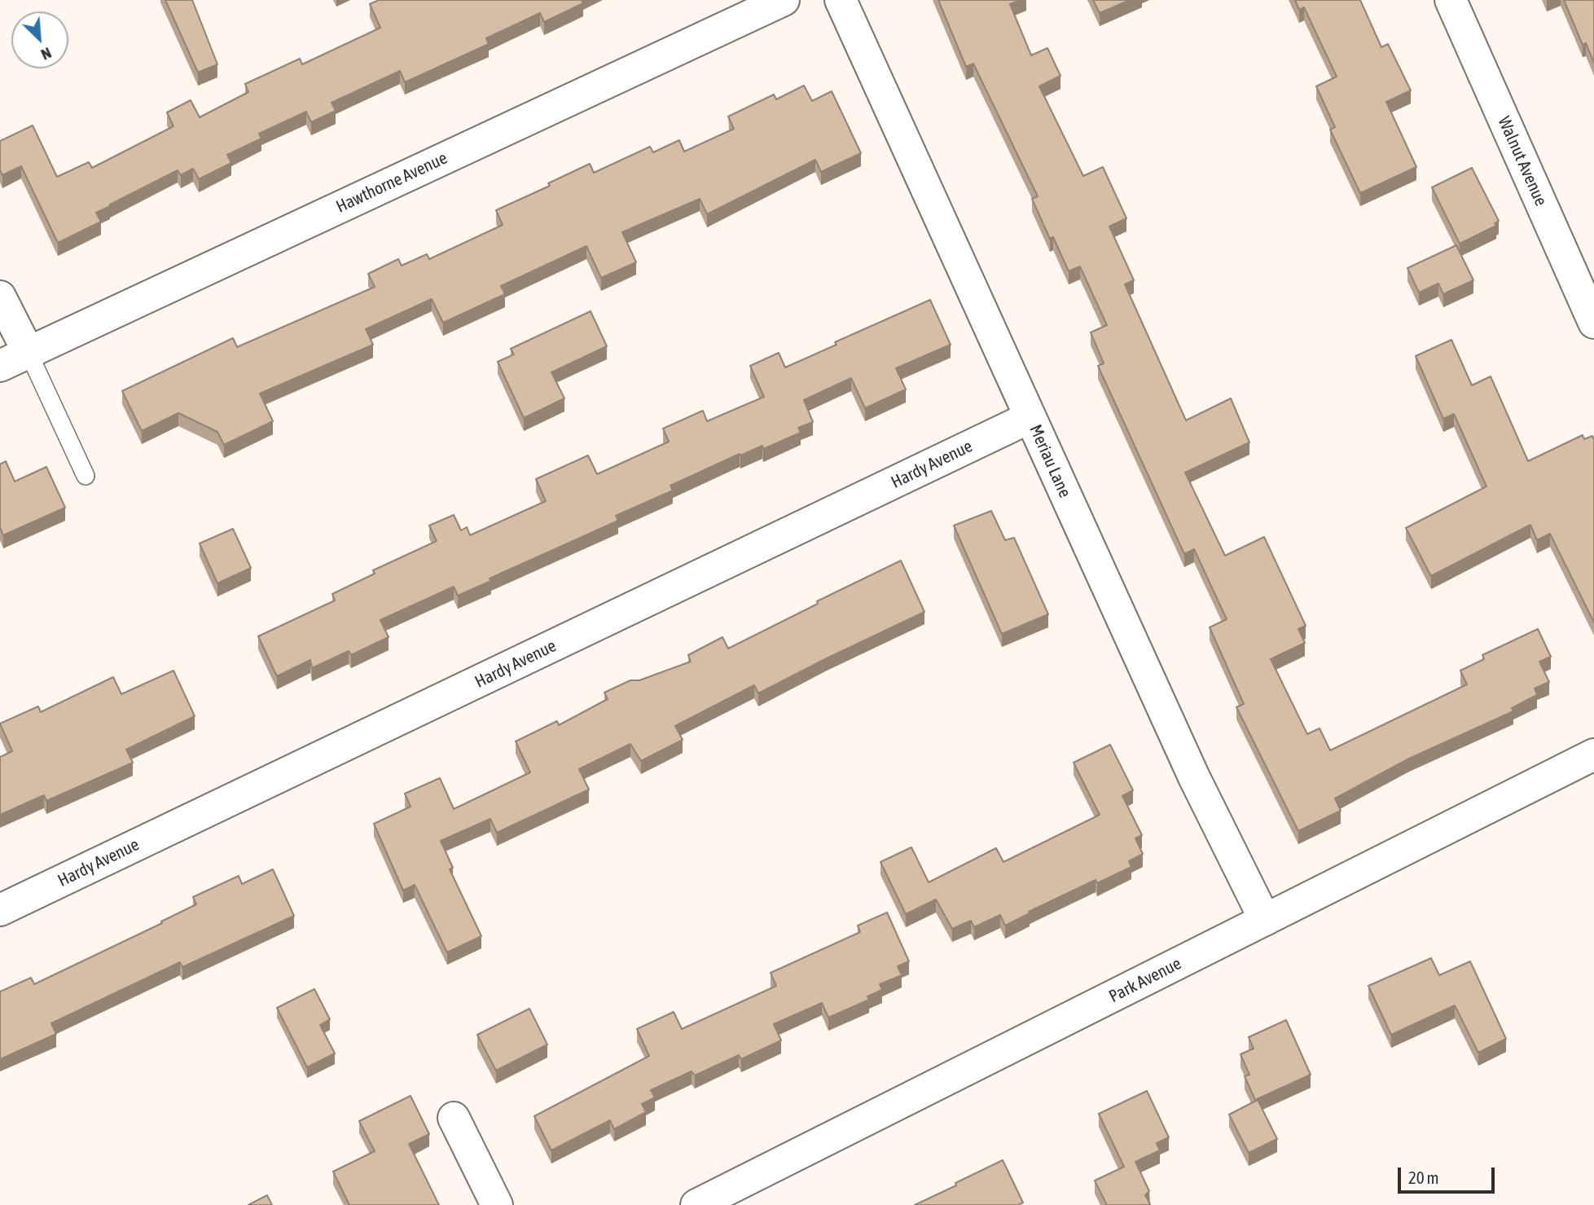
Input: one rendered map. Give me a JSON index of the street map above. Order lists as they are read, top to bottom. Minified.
{"streets":{"street":["Walnut Avenue","Hawthorne Avenue","Meriau Lane","Hardy Avenue","Park Avenue"]},"crossings":[["Meriau Lane","Hardy Avenue"],["Meriau Lane","Park Avenue"]],"scale_bar":"20 m","north":"bottom right"}
